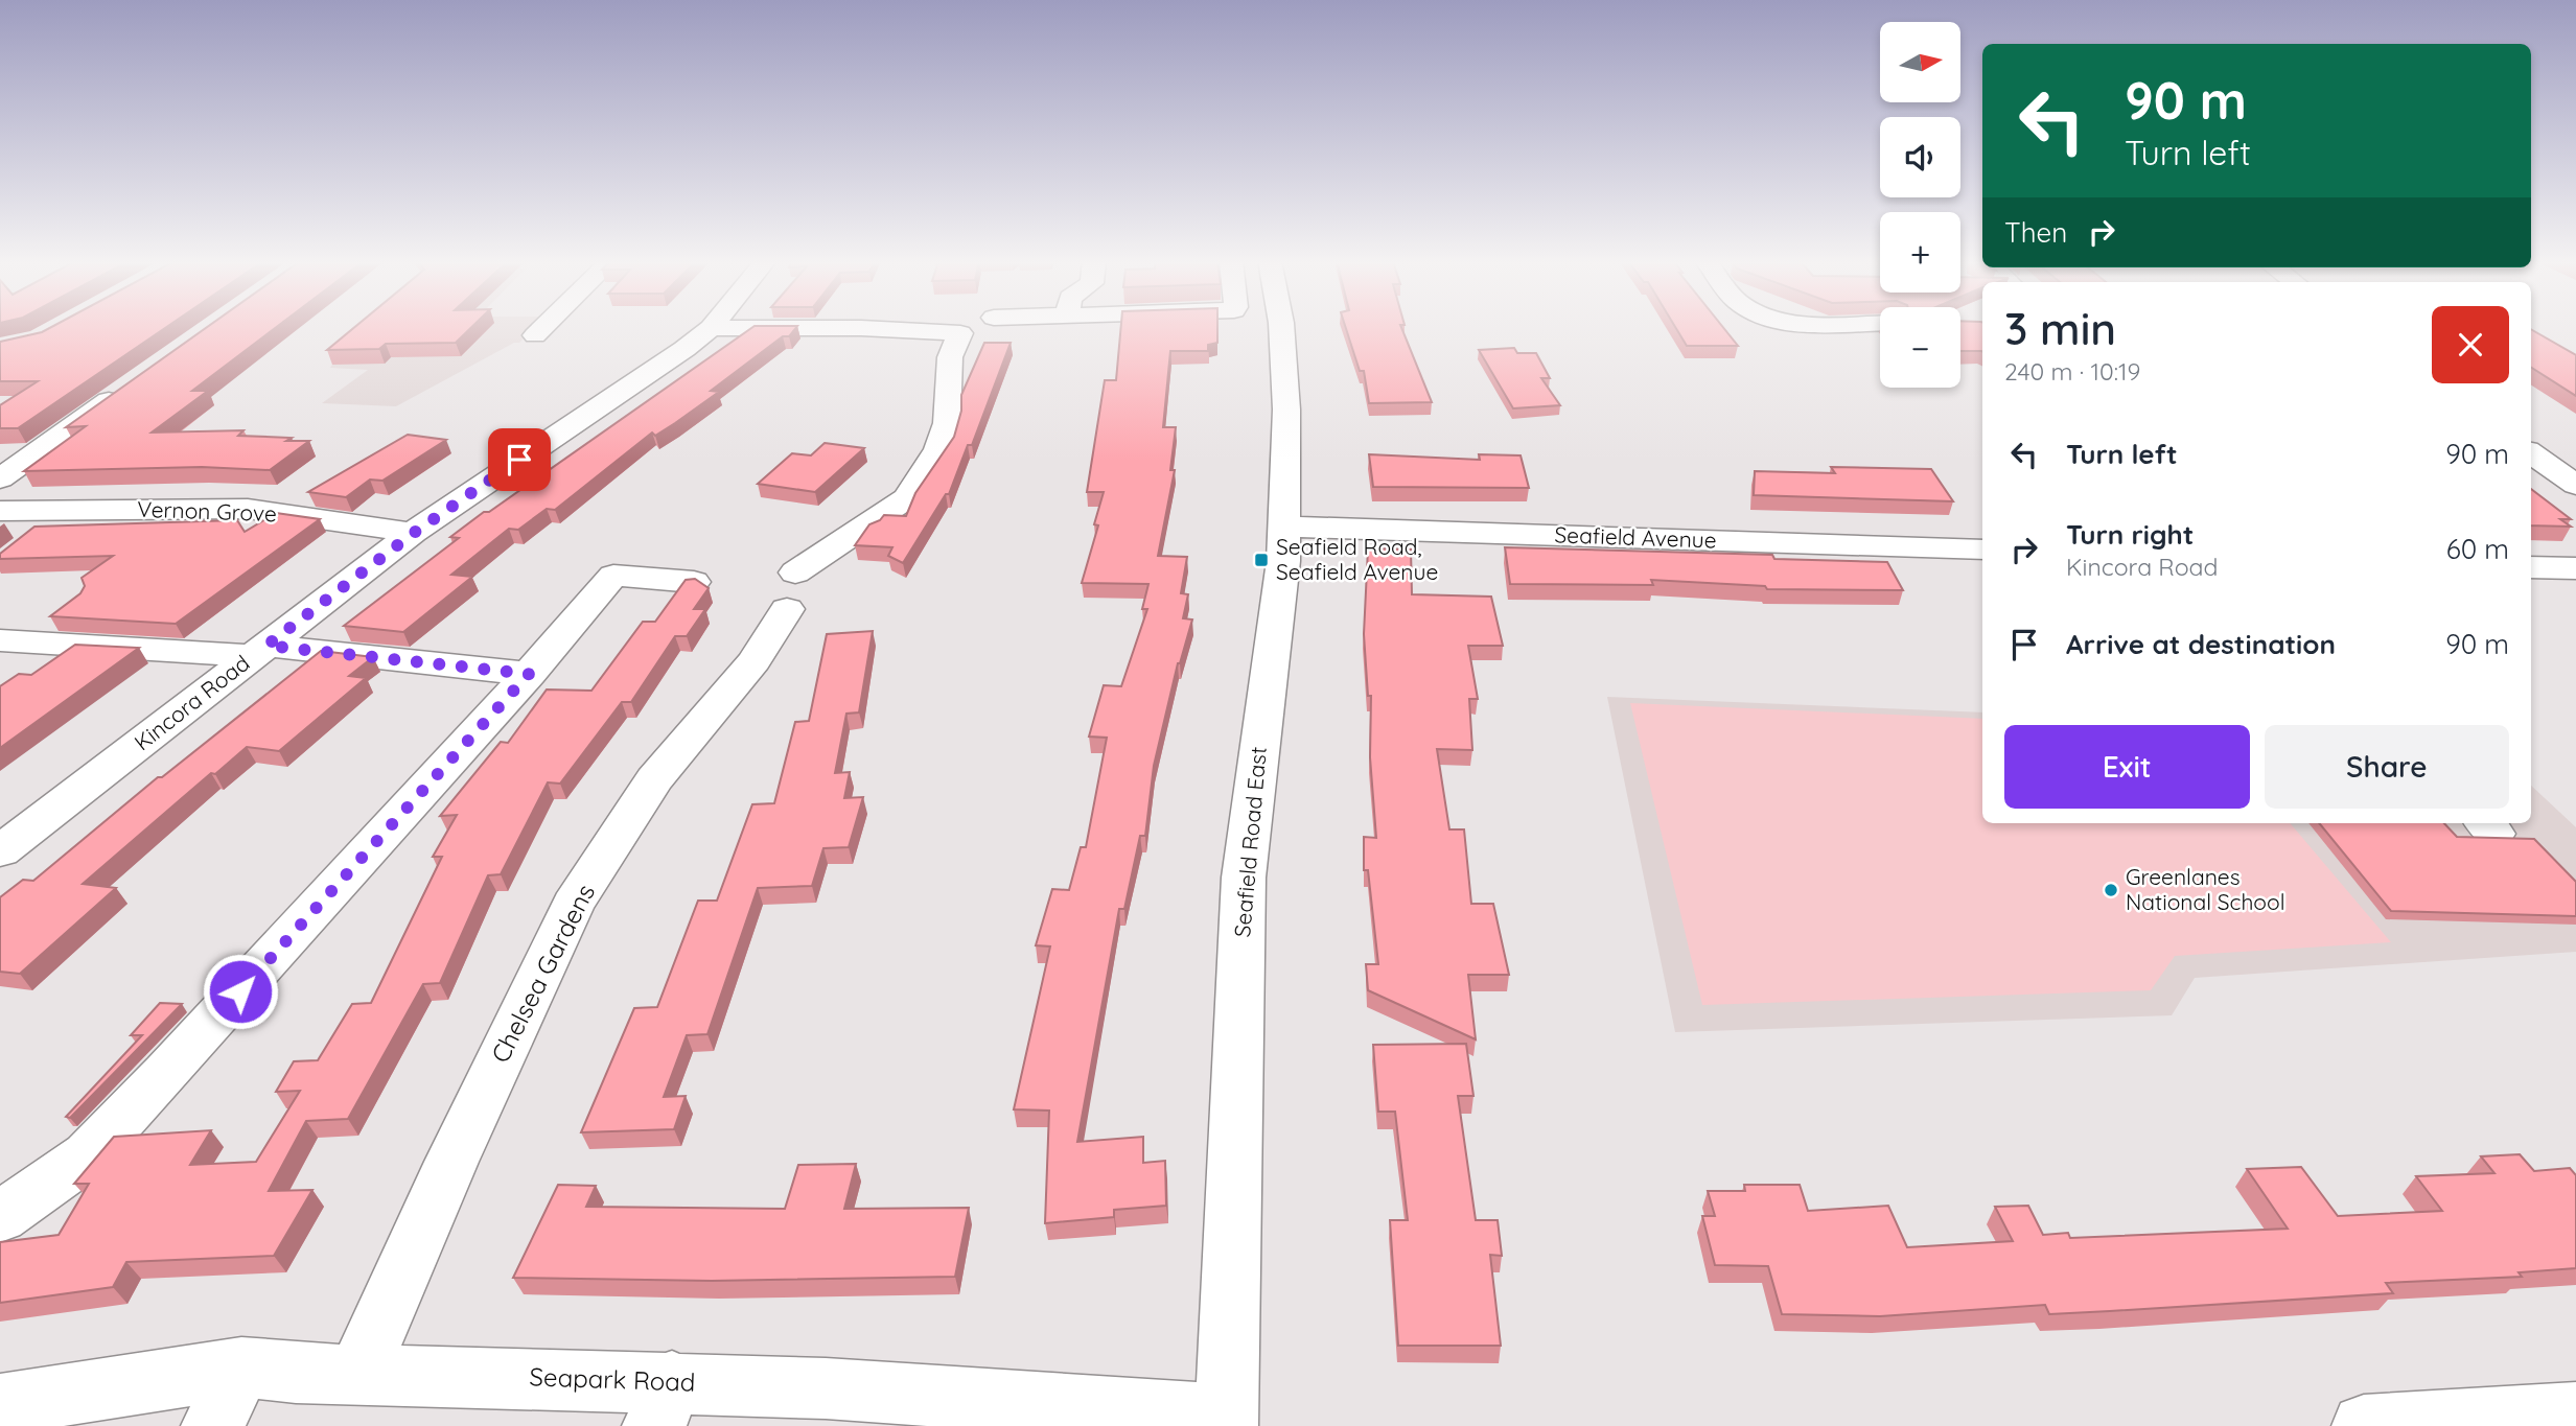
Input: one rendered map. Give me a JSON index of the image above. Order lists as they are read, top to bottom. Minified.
{"streets":{"street":["Vernon Grove","Seafield Avenue","Kincora Road","Seafield Road East","Chelsea Gardens","Seapark Road"]},"crossings":[["Vernon Grove","Kincora Road"],["Seafield Avenue","Seafield Road East"],["Kincora Road","Chelsea Gardens"],["Seafield Road East","Seapark Road"],["Chelsea Gardens","Seapark Road"]],"places":{"transit":["Seafield Road, Seafield Avenue"],"other":["Greenlanes National School"]},"north":"right","page":{"map_buttons":["+","−"],"turn":["90 m","Turn left"],"then":"Then","heading":["3 min","240 m · 10:19"],"list":[{"name":"Turn left","value":"90 m"},{"name":"Turn right","note":"Kincora Road","value":"60 m"},{"name":"Arrive at destination","value":"90 m"}],"buttons":["Exit","Share"]}}
